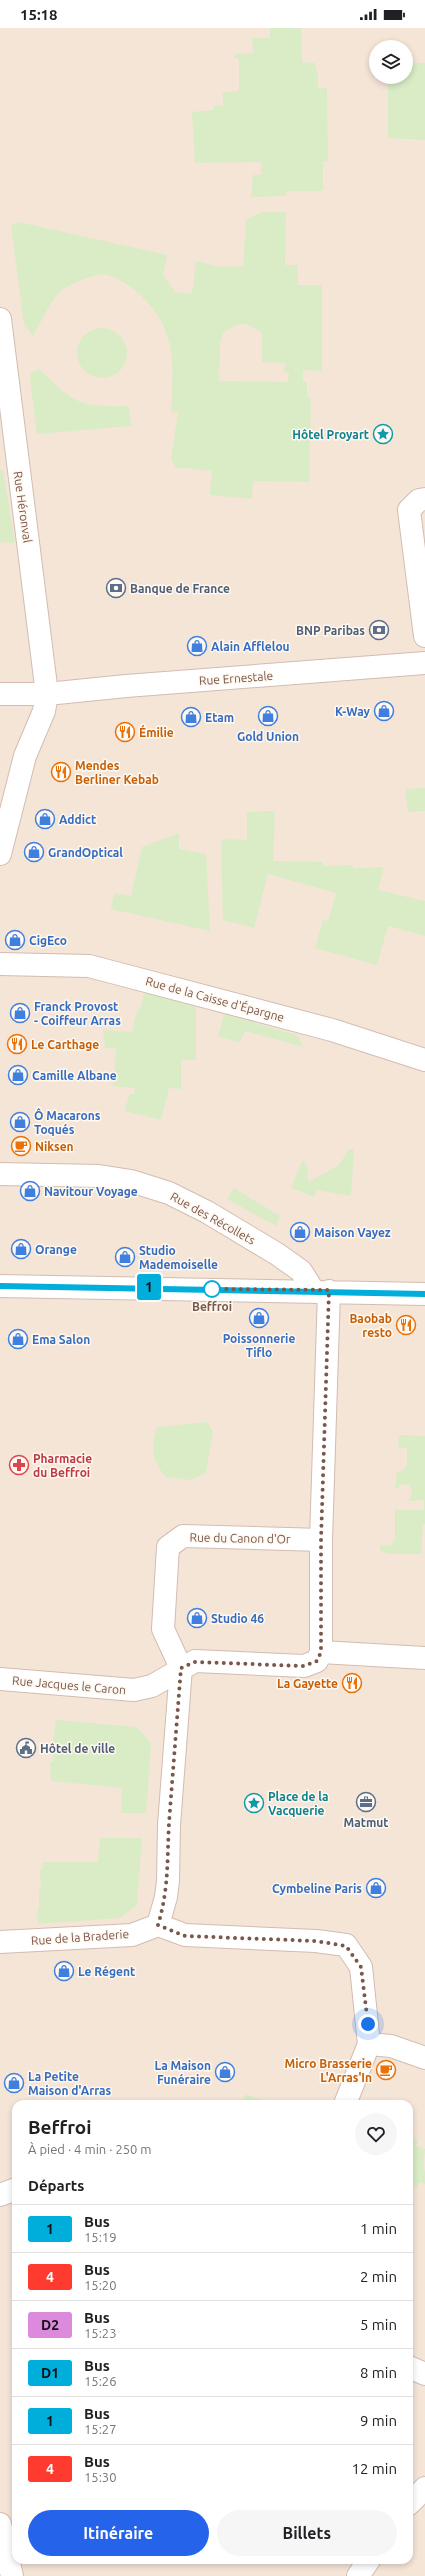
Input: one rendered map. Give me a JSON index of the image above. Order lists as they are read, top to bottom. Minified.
{"streets":{"street":["Rue Héronval","Rue Ernestale","Rue de la Caisse d'Épargne","Rue des Récollets","Rue du Canon d'Or","Rue Jacques le Caron","Rue de la Braderie"]},"crossings":[["Rue Héronval","Rue Ernestale"],["Rue du Canon d'Or","Rue Jacques le Caron"]],"places":{"place":["Hôtel Proyart","Place de la Vacquerie"],"bank":["Banque de France","BNP Paribas"],"shop":["Alain Afflelou","K-Way","Gold Union","Etam","Addict","GrandOptical","CigEco","Franck Provost - Coiffeur Arras","Camille Albane","Ô Macarons Toqués","Navitour Voyage","Maison Vayez","Orange","Studio Mademoiselle","Poissonnerie Tiflo","Ema Salon","Studio 46","Cymbeline Paris","Le Régent","La Maison Funéraire","La Petite Maison d'Arras"],"restaurant":["Émilie","Mendes Berliner Kebab","Le Carthage","Baobab resto","La Gayette"],"cafe":["Niksen","Micro Brasserie L'Arras'In"],"other":["Beffroi"],"pharmacy":["Pharmacie du Beffroi"],"public building":["Hôtel de ville"],"office":["Matmut"]},"lines":["bus line 1"],"page":{"status":"15:18","on_map":"1","heading":[["Beffroi","À pied · 4 min · 250 m"],"Départs"],"list":[{"mark":"1","name":"Bus","note":"15:19","value":"1 min"},{"mark":"4","name":"Bus","note":"15:20","value":"2 min"},{"mark":"D2","name":"Bus","note":"15:23","value":"5 min"},{"mark":"D1","name":"Bus","note":"15:26","value":"8 min"},{"mark":"1","name":"Bus","note":"15:27","value":"9 min"},{"mark":"4","name":"Bus","note":"15:30","value":"12 min"}],"buttons":["Itinéraire","Billets"]}}
